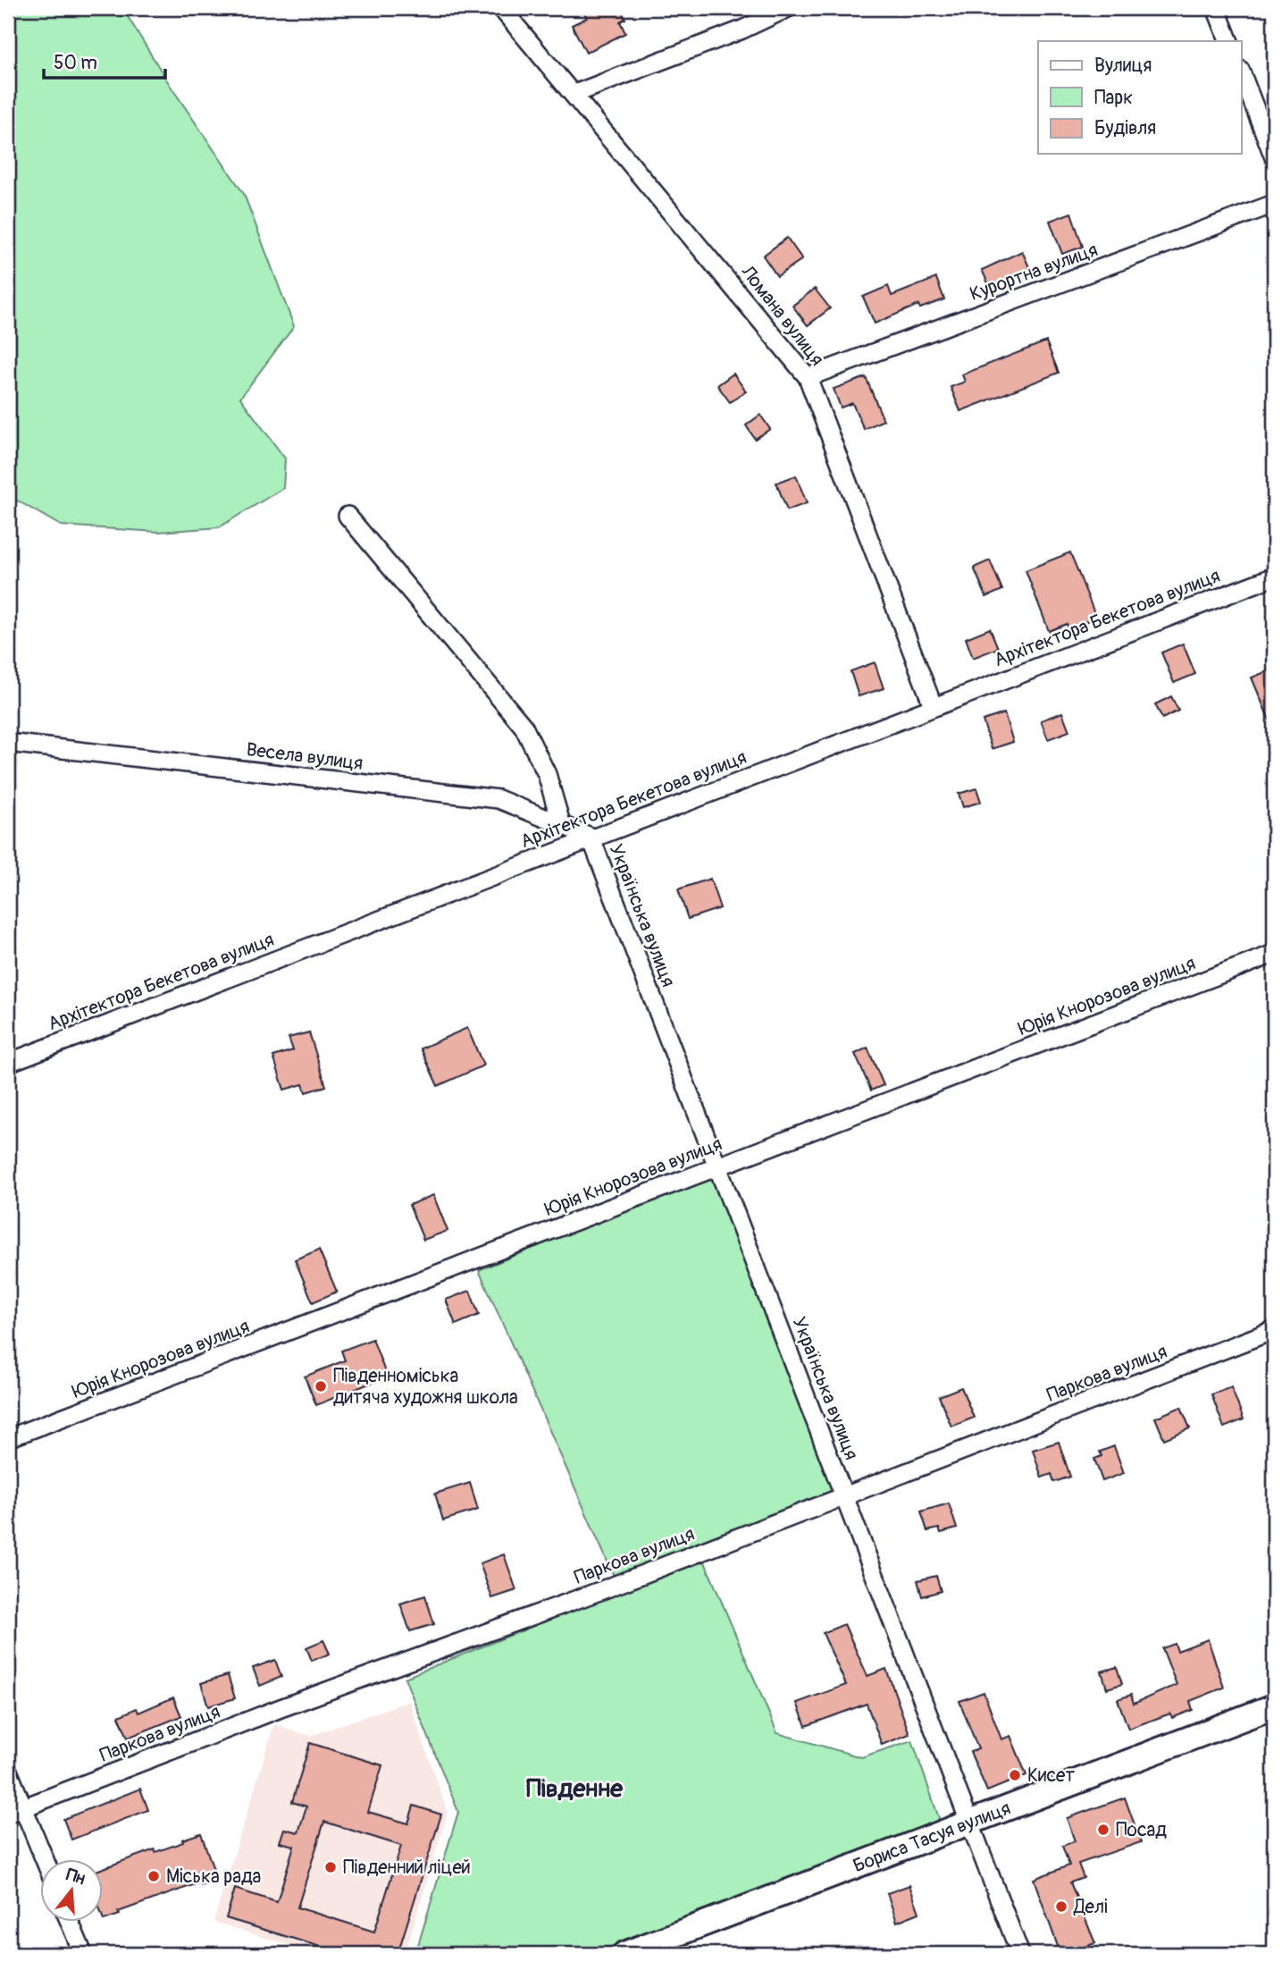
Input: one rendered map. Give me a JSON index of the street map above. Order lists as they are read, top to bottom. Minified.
{"streets":{"street":["Курортна вулиця","Ломана вулиця","Архітектора Бекетова вулиця","Весела вулиця","Українська вулиця","Юрія Кнорозова вулиця","Паркова вулиця","Бориса Тасуя вулиця"]},"crossings":[["Курортна вулиця","Ломана вулиця"],["Ломана вулиця","Архітектора Бекетова вулиця"],["Архітектора Бекетова вулиця","Весела вулиця"],["Архітектора Бекетова вулиця","Українська вулиця"],["Весела вулиця","Українська вулиця"],["Українська вулиця","Юрія Кнорозова вулиця"],["Українська вулиця","Паркова вулиця"],["Українська вулиця","Бориса Тасуя вулиця"]],"districts":["Південне"],"places":["Південноміська дитяча художня школа","Кисет","Посад","Південний ліцей","Міська рада","Делі"],"legend":["Вулиця","Парк","Будівля"],"scale_bar":"50 m","north":"top"}
